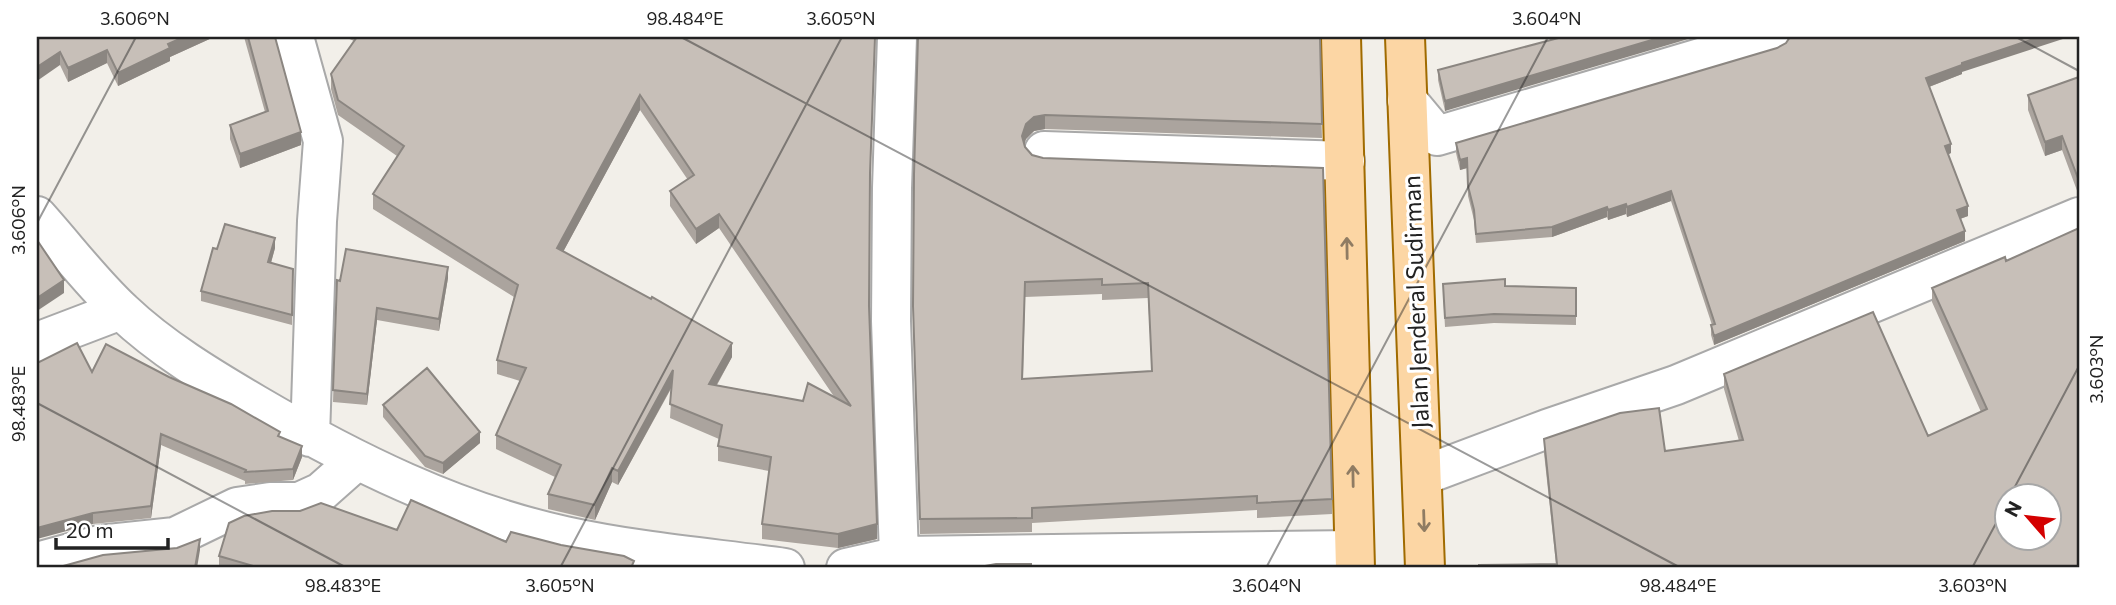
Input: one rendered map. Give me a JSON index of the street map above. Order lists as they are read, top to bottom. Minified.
{"streets":{"main road":["Jalan Jenderal Sudirman"]},"scale_bar":"20 m","north":"top left","coordinates":["3.606°N","98.484°E","3.605°N","3.604°N","3.603°N","98.483°E"]}
